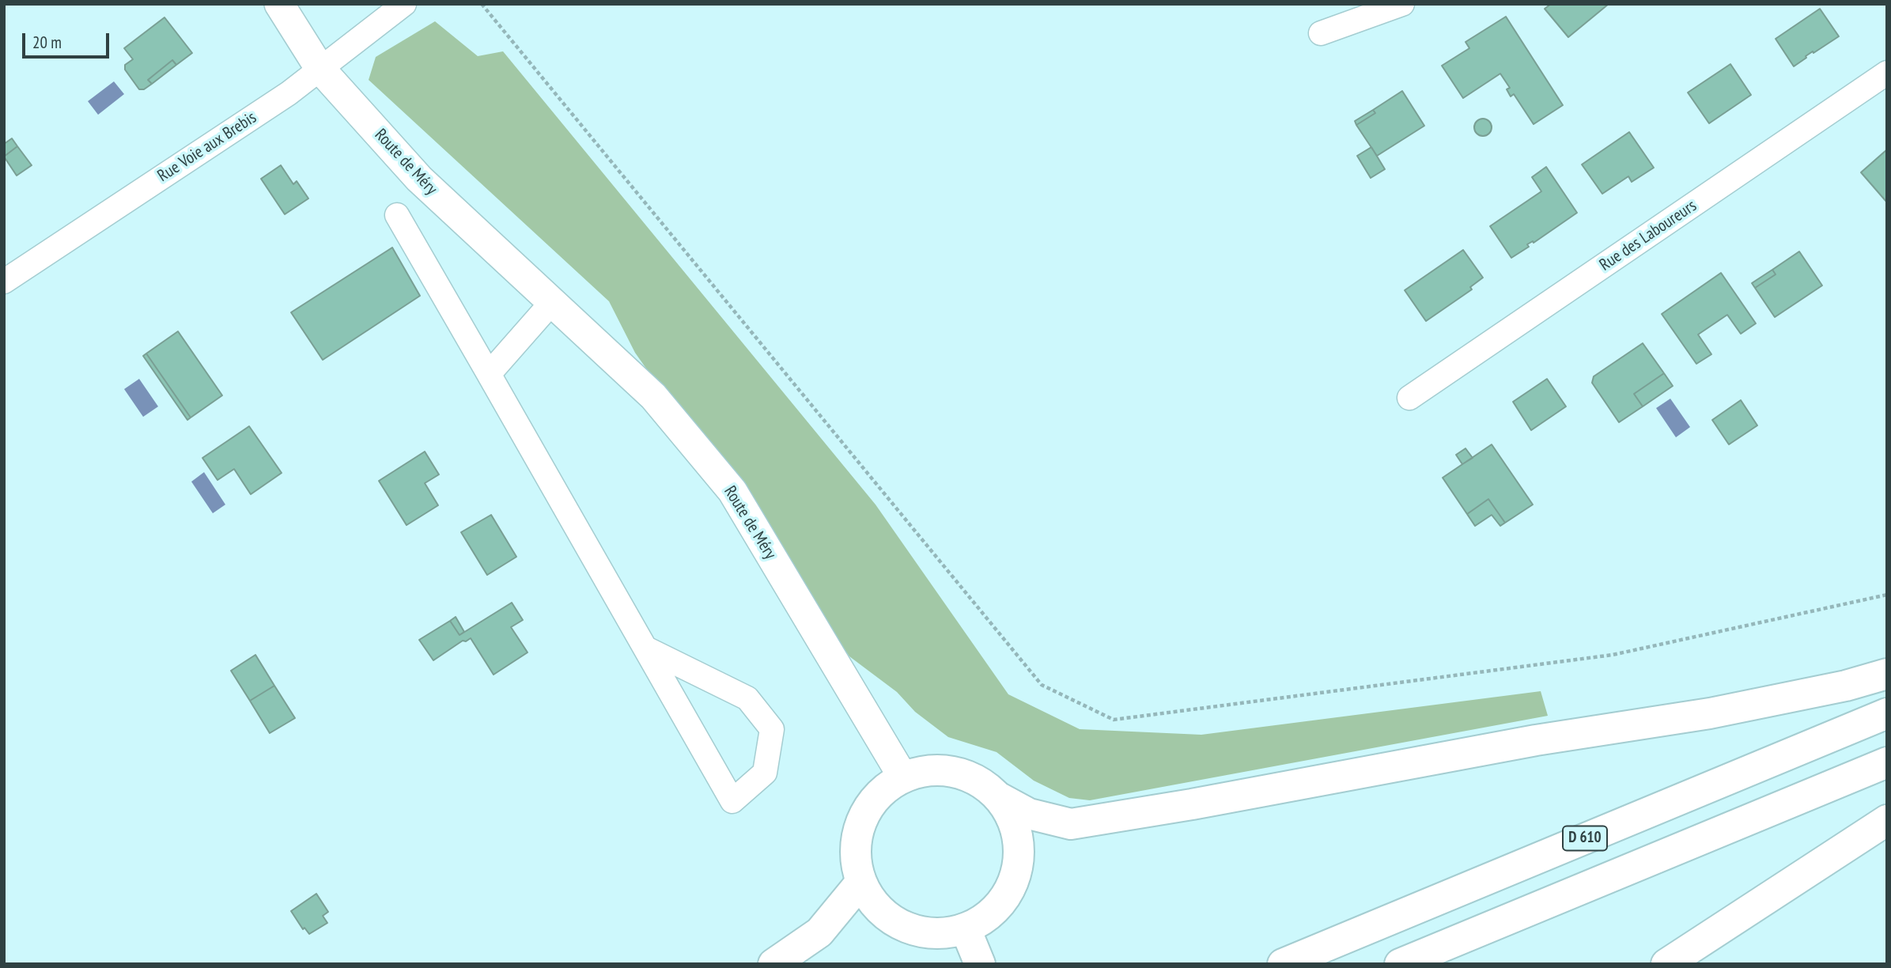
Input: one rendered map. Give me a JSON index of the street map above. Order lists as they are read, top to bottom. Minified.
{"streets":{"main road":["D 610"],"street":["Rue Voie aux Brebis","Route de Méry","Rue des Laboureurs"]},"crossings":[["Rue Voie aux Brebis","Route de Méry"]],"scale_bar":"20 m"}
